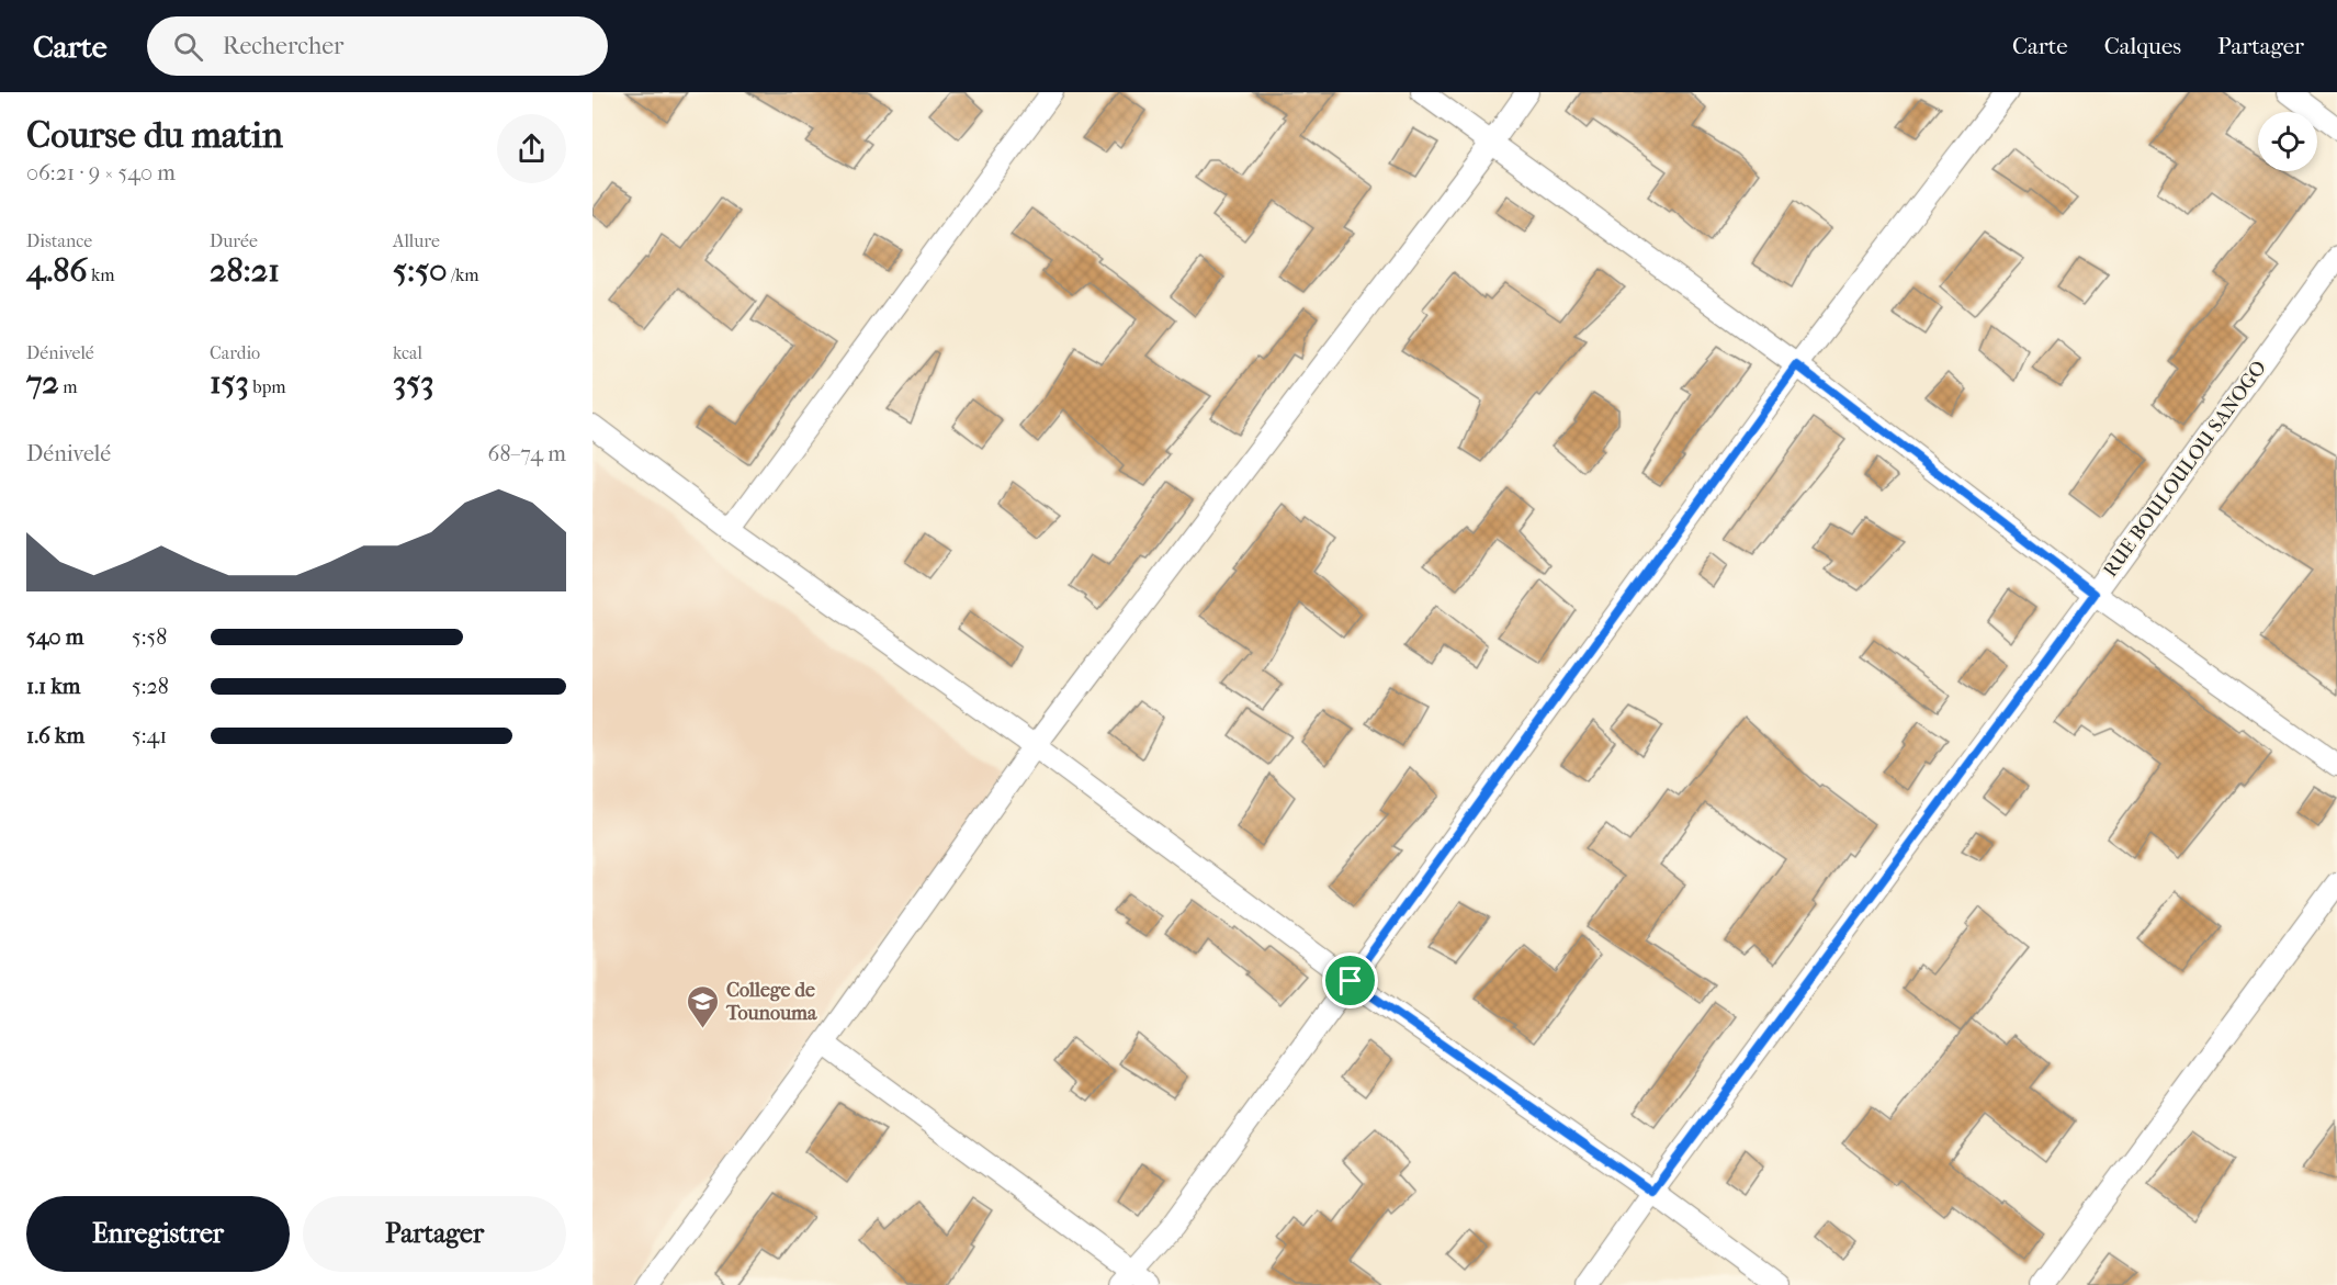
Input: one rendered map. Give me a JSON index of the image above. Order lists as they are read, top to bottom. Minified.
{"streets":{"street":["RUE BOULOULOU SANOGO"]},"places":{"school or university":["College de Tounouma"]},"page":{"header":"Carte","search":"Rechercher","nav":["Carte","Calques","Partager"],"heading":["Course du matin","06:21 · 9 × 540 m"],"stats":[["Distance","4.86 km"],["Durée","28:21"],["Allure","5:50 /km"],["Dénivelé","72 m"],["Cardio","153 bpm"],["kcal","353"]],"chart":["Dénivelé","68–74 m"],"list":[{"name":"540 m","note":"5:58"},{"name":"1.1 km","note":"5:28"},{"name":"1.6 km","note":"5:41"}],"buttons":["Enregistrer","Partager"]}}
